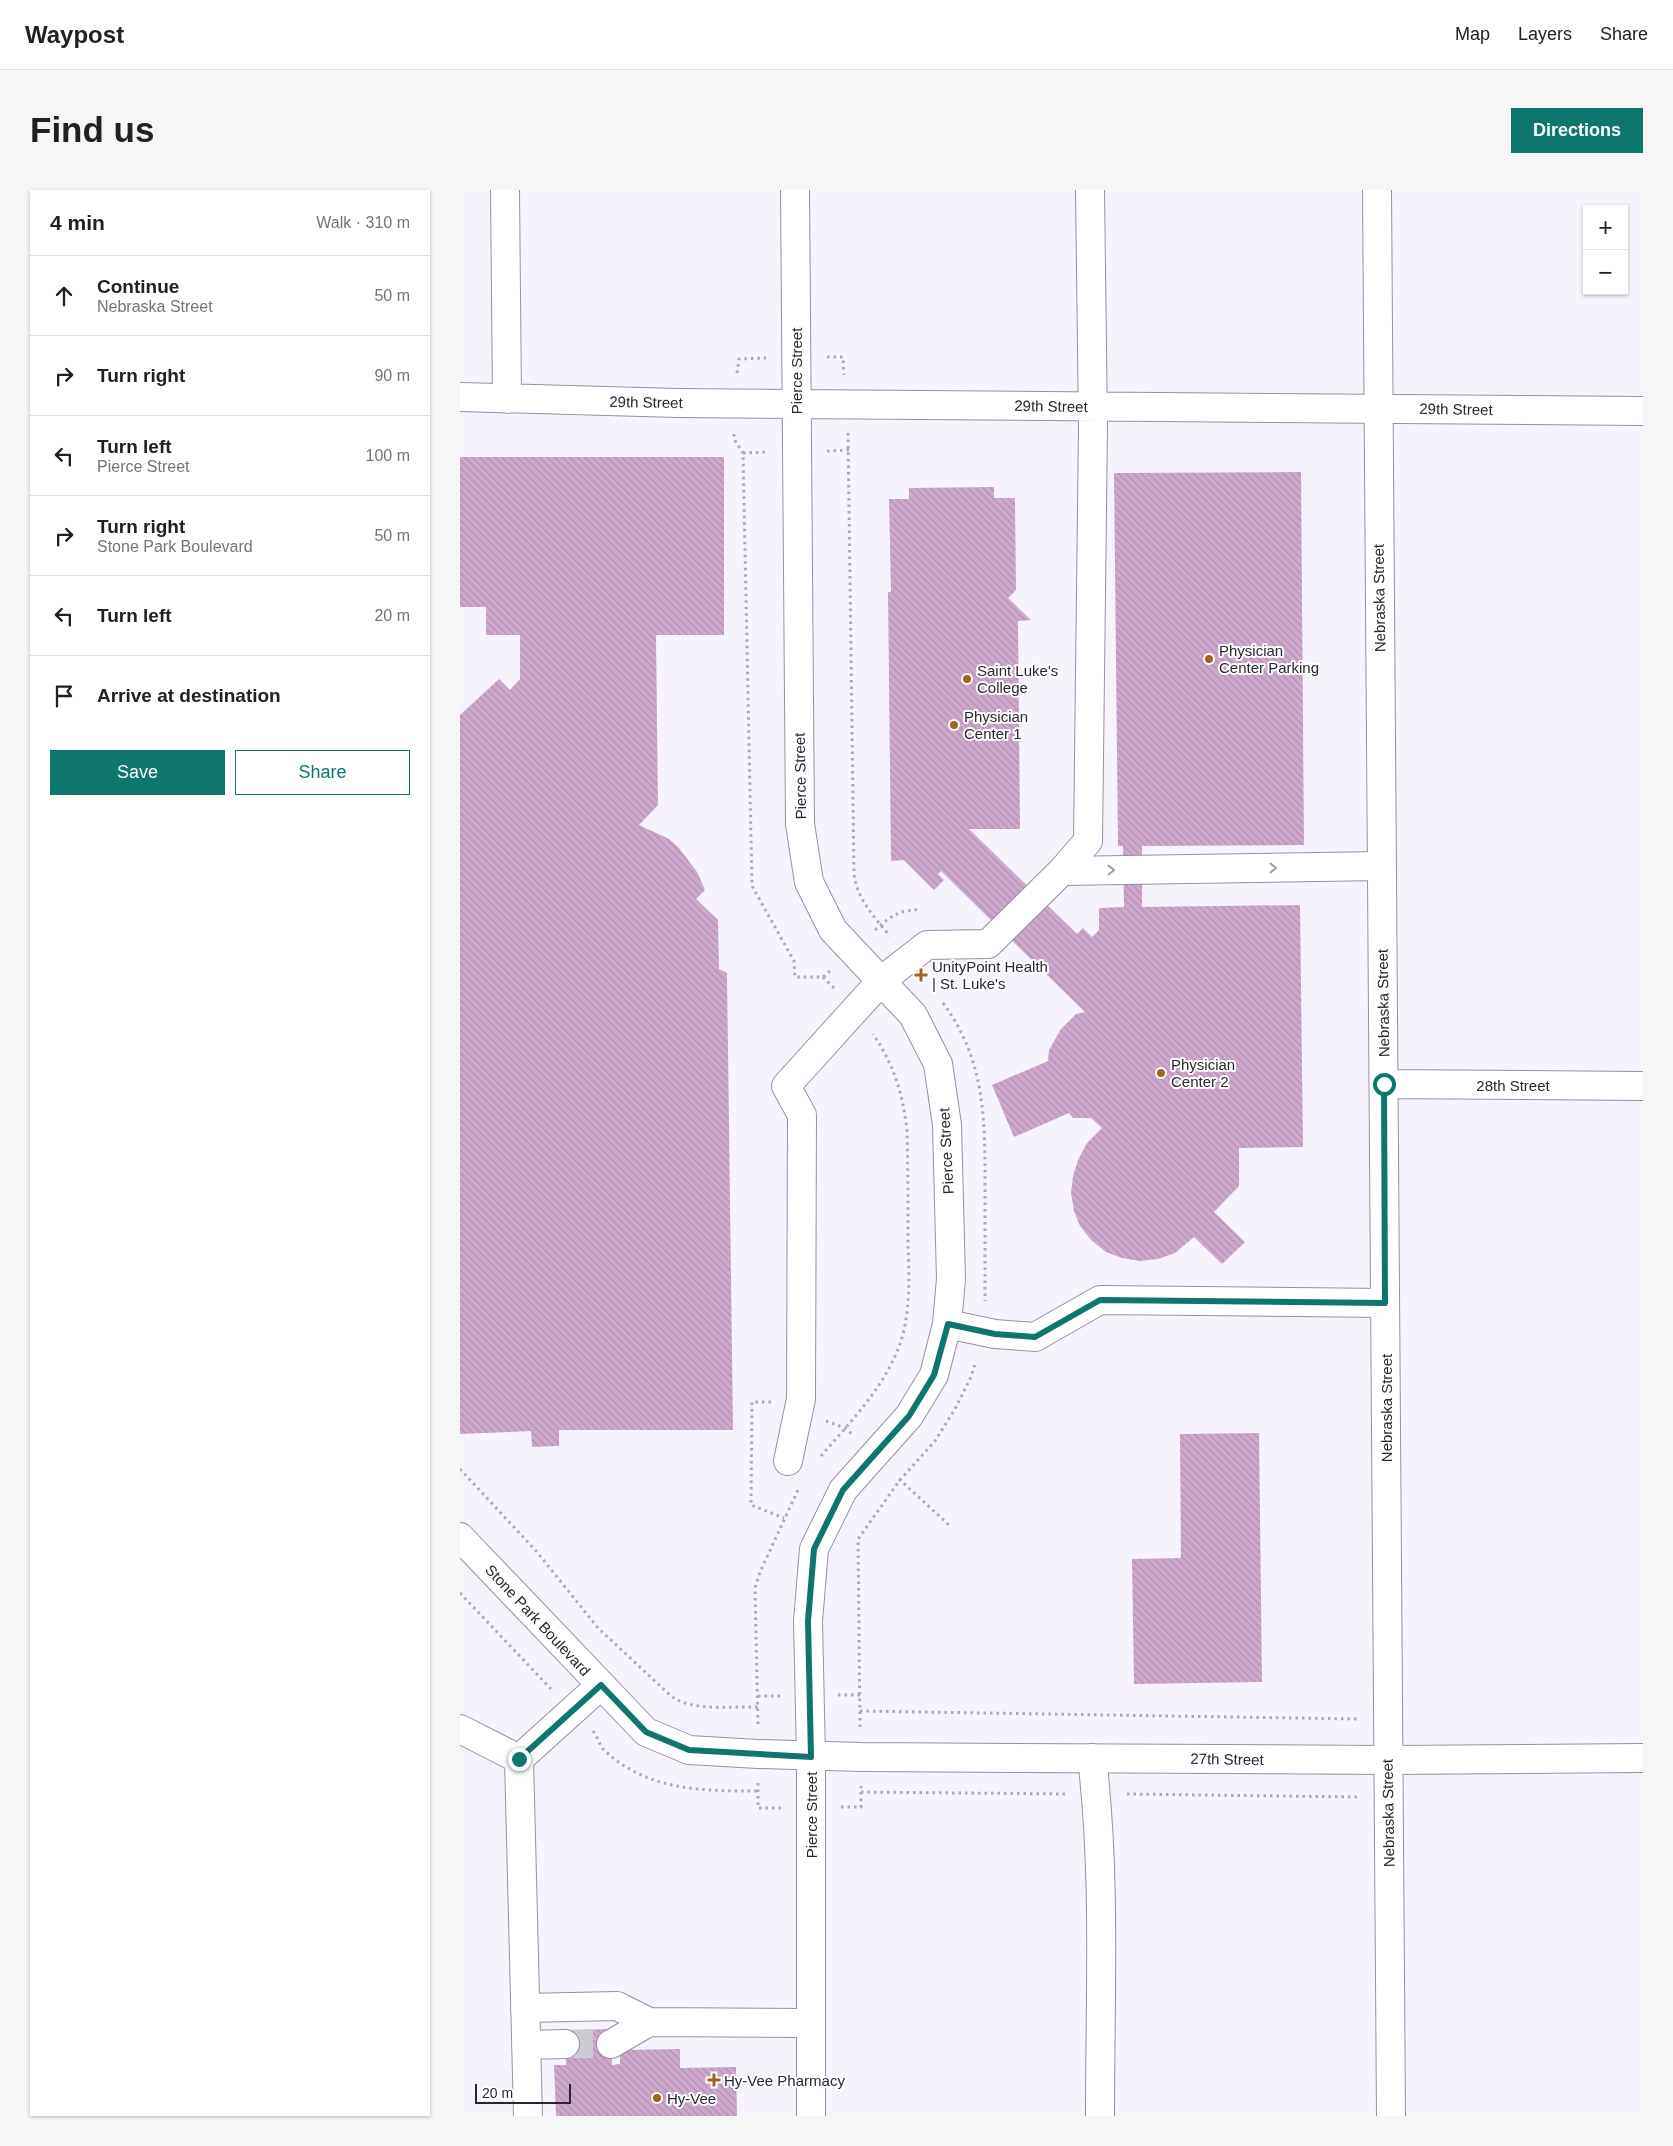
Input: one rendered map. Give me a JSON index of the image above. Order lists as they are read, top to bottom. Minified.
{"streets":{"street":["Pierce Street","29th Street","Nebraska Street","28th Street","Stone Park Boulevard","27th Street"]},"crossings":[["Pierce Street","29th Street"],["Pierce Street","Stone Park Boulevard"],["Pierce Street","27th Street"],["29th Street","Nebraska Street"],["Nebraska Street","28th Street"],["Nebraska Street","27th Street"],["Stone Park Boulevard","27th Street"]],"places":{"other":["Physician Center Parking","Saint Luke's College","Physician Center 1","Physician Center 2","Hy-Vee"],"health":["UnityPoint Health | St. Luke's","Hy-Vee Pharmacy"]},"scale_bar":"20 m","page":{"header":"Waypost","nav":["Map","Layers","Share"],"buttons":["Directions",["Save","Share"]],"title":"Find us","heading":["4 min","Walk · 310 m"],"map_buttons":["+","−"],"list":[["Continue","Nebraska Street","50 m"],["Turn right","90 m"],["Turn left","Pierce Street","100 m"],["Turn right","Stone Park Boulevard","50 m"],["Turn left","20 m"],"Arrive at destination"],"scale":"20 m"}}
